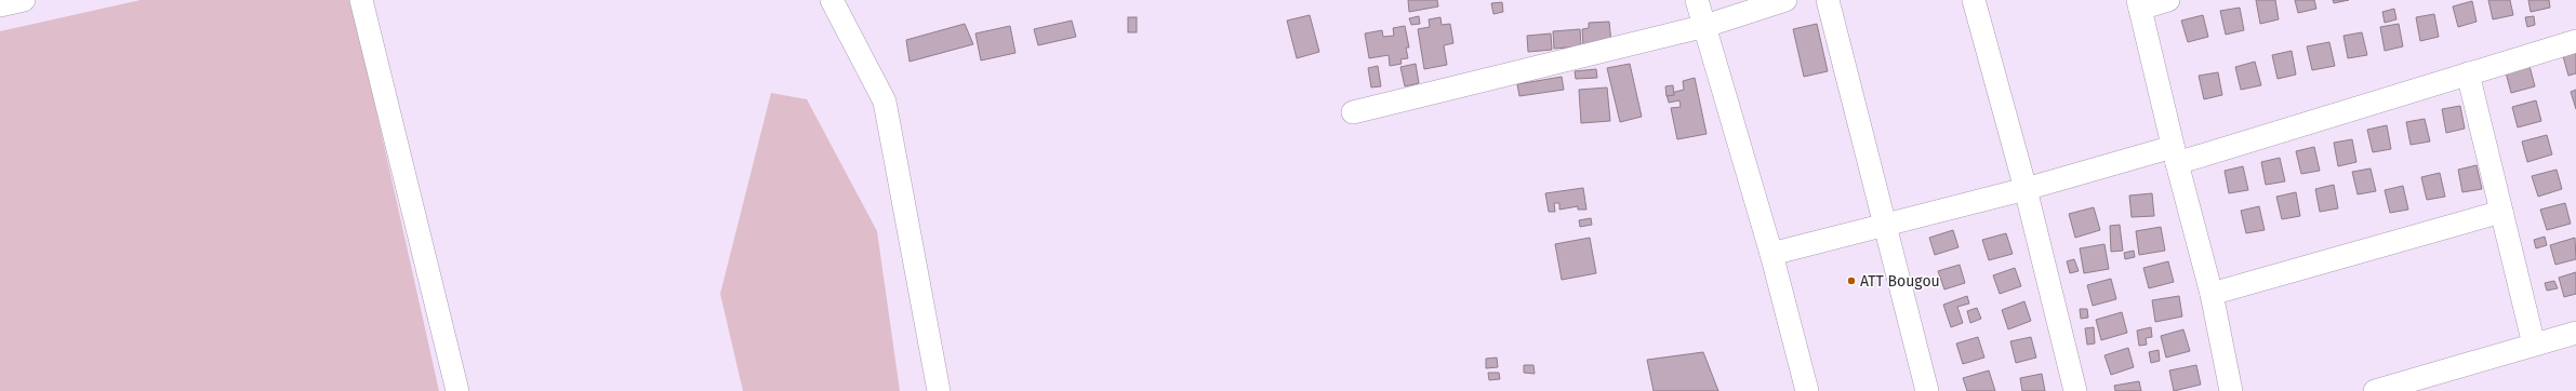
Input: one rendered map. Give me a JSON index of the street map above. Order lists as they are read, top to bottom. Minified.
{"places":["ATT Bougou"]}
